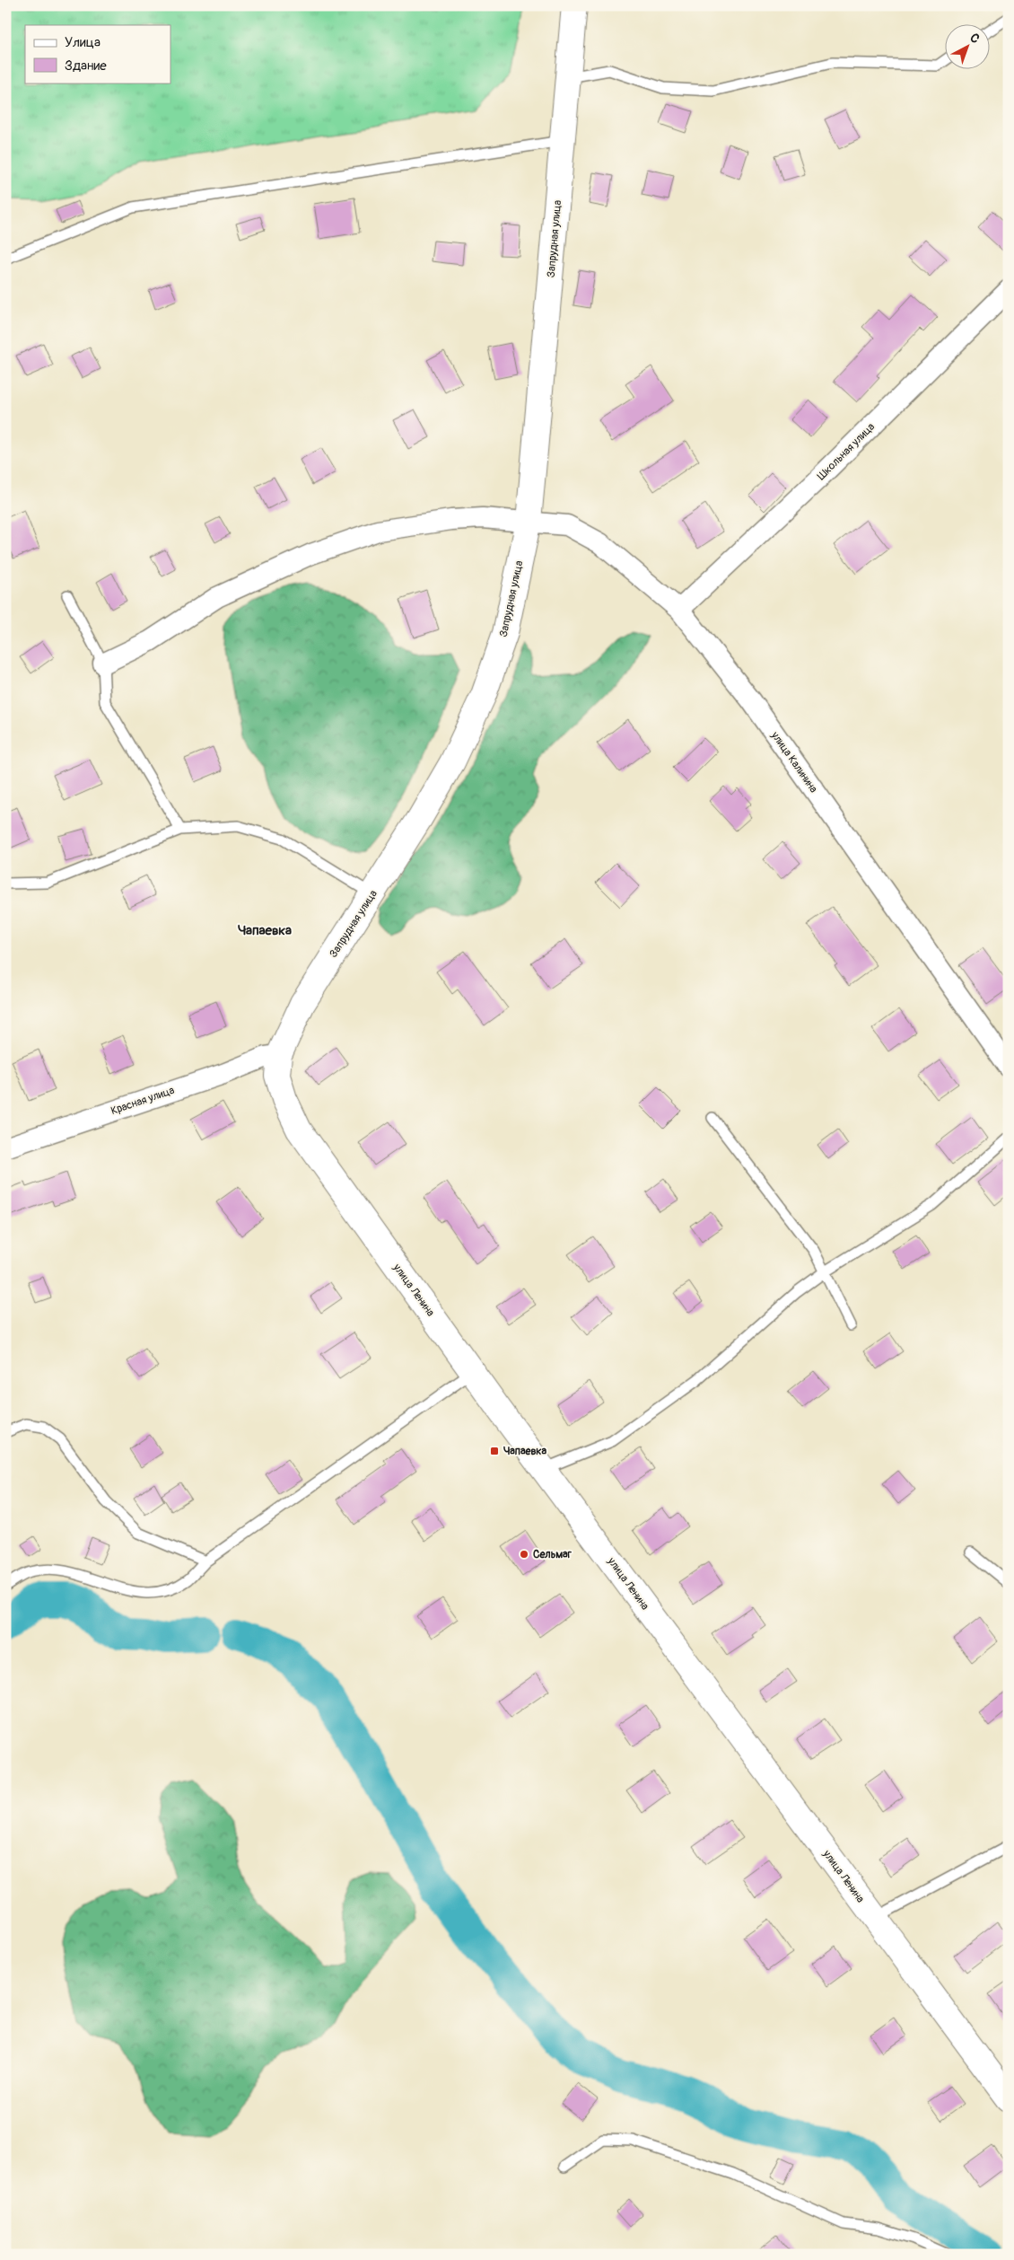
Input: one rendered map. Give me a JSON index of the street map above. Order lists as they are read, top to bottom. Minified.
{"streets":{"street":["Запрудная улица","Школьная улица","улица Калинина","Красная улица","улица Ленина"]},"crossings":[["Запрудная улица","улица Калинина"],["Запрудная улица","Красная улица"],["Запрудная улица","улица Ленина"],["Школьная улица","улица Калинина"],["Красная улица","улица Ленина"]],"districts":["Чапаевка"],"places":{"transit":["Чапаевка"],"other":["Сельмаг"]},"legend":["Улица","Здание"],"north":"top right"}
